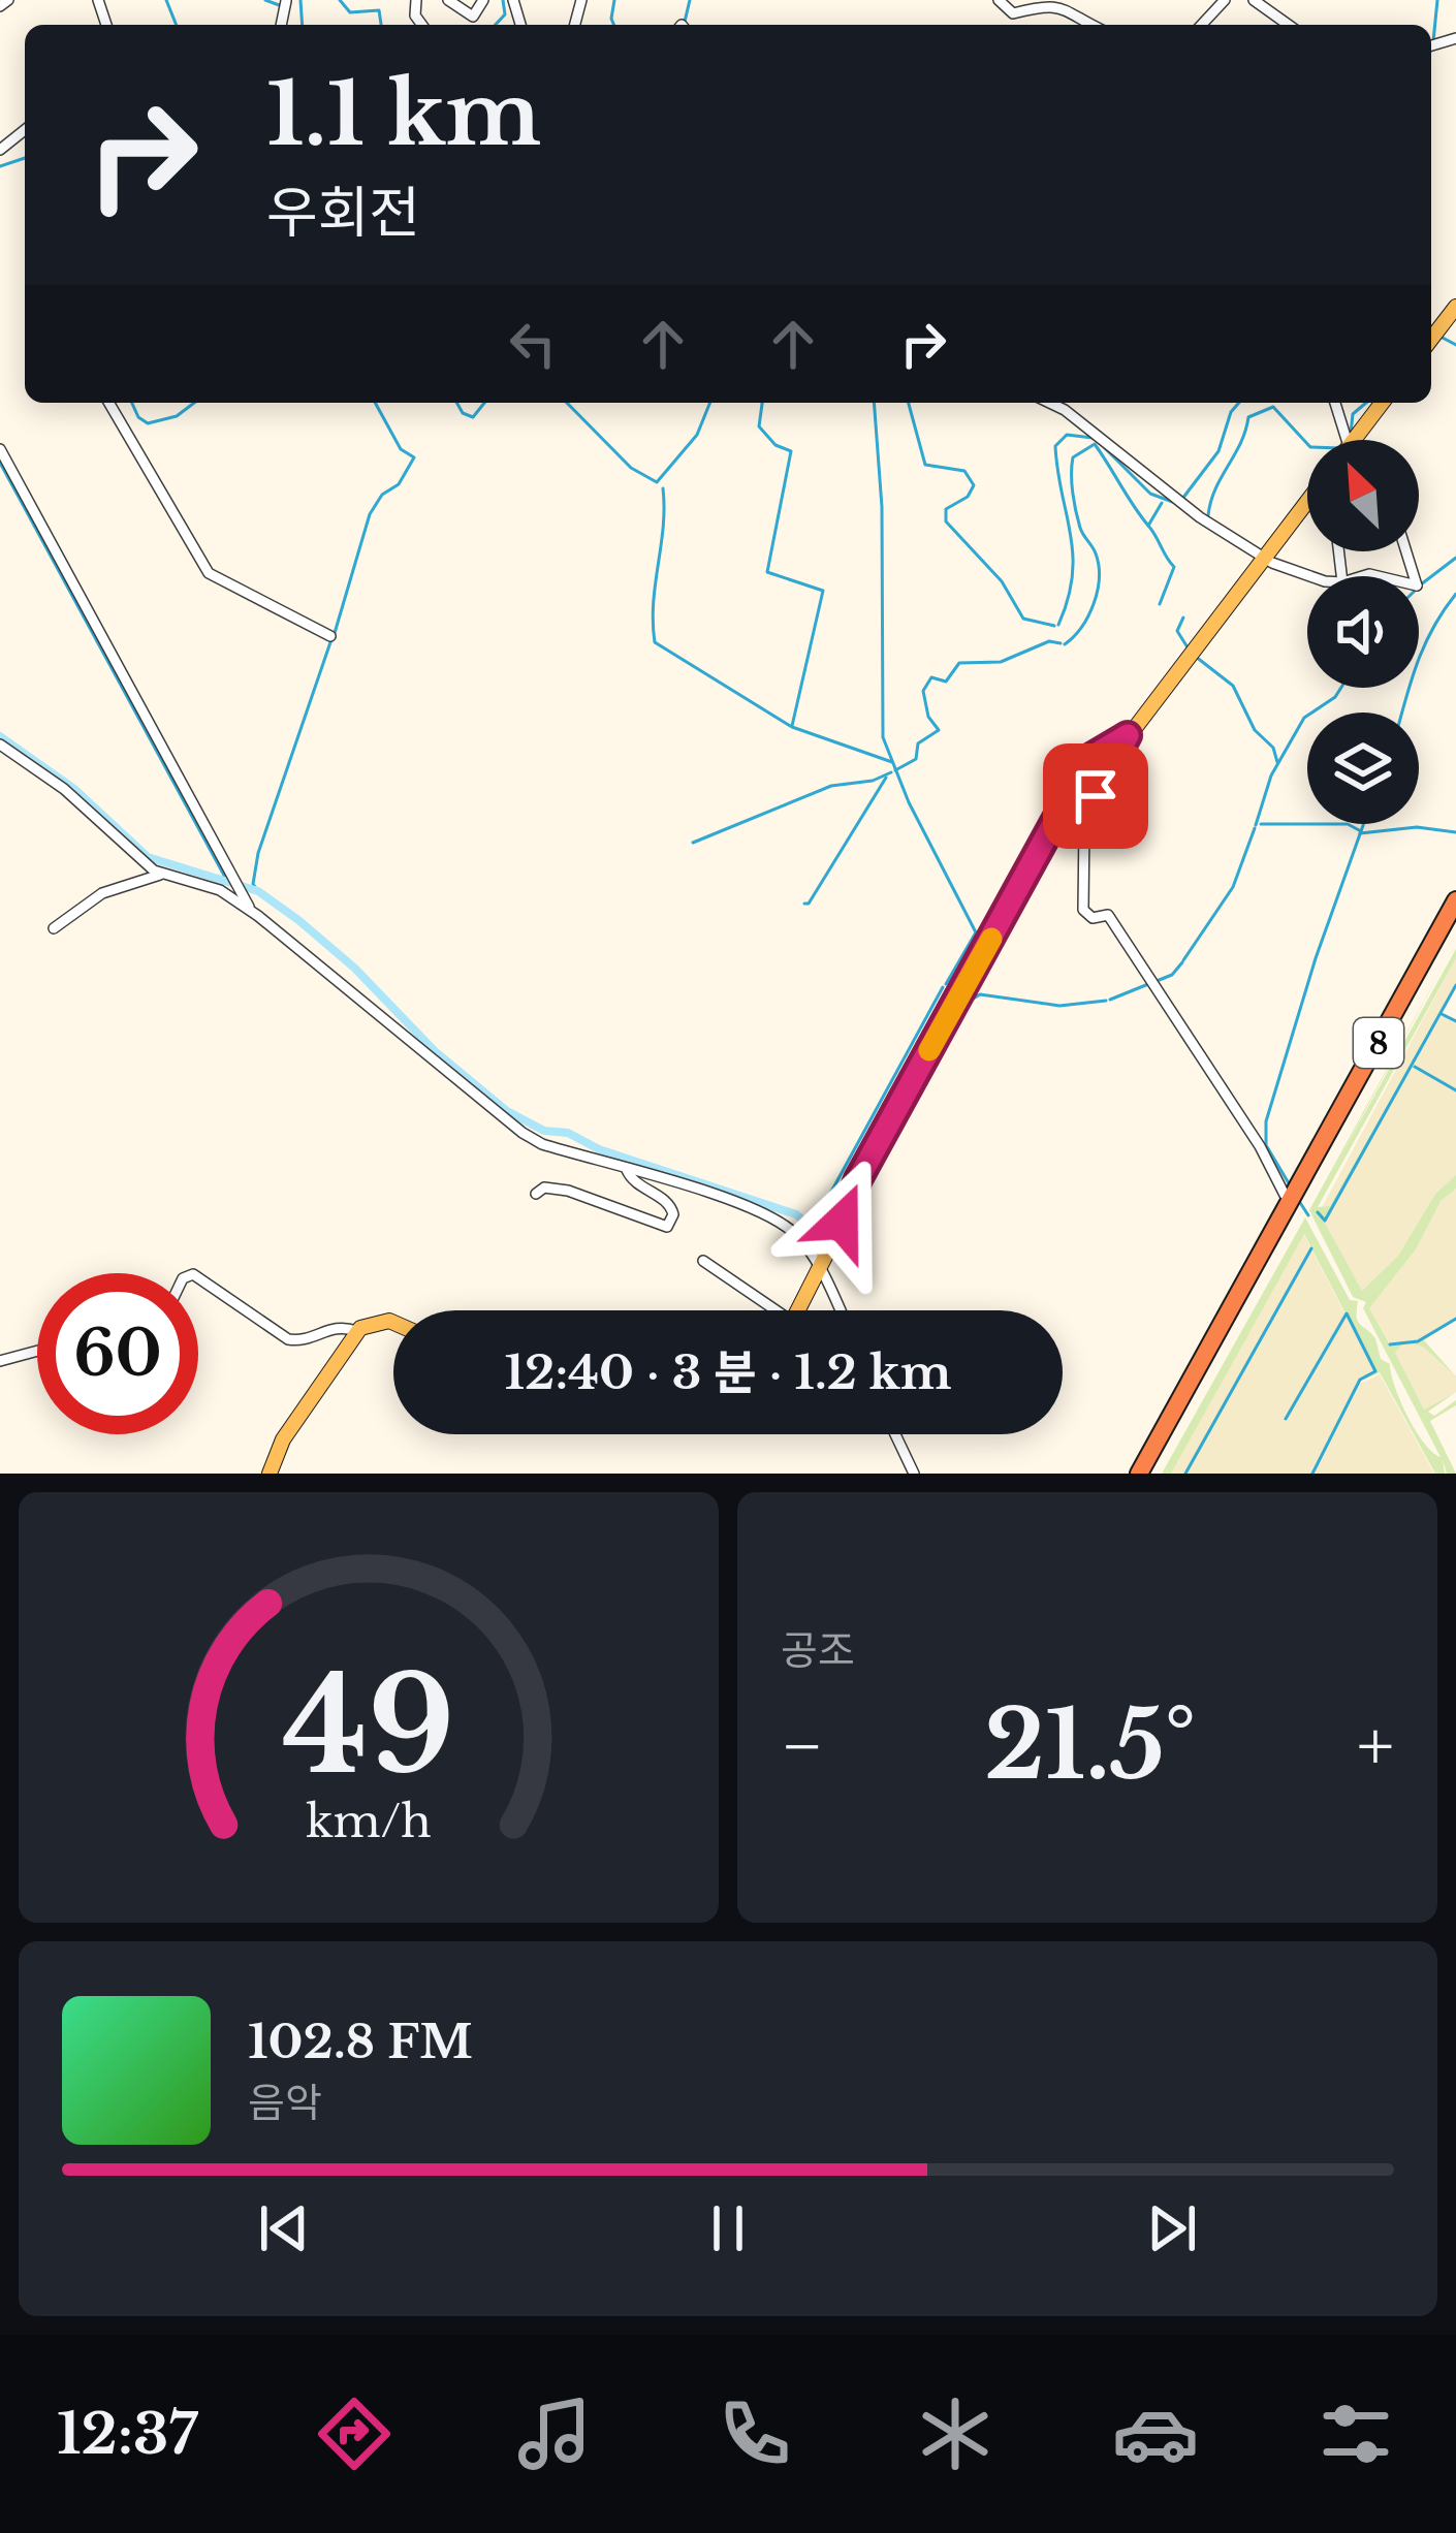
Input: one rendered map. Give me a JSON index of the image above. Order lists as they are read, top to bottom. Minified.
{"streets":{"highway":["8"]},"north":"top left","page":{"turn":["1.1 km","우회전"],"limit":"60","trip":"12:40 · 3 분 · 1.2 km","tile":"공조","heat":["−","21.5°","+"],"song":["102.8 FM","음악"],"tabs":"12:37","gauge":["49","km/h"]}}
